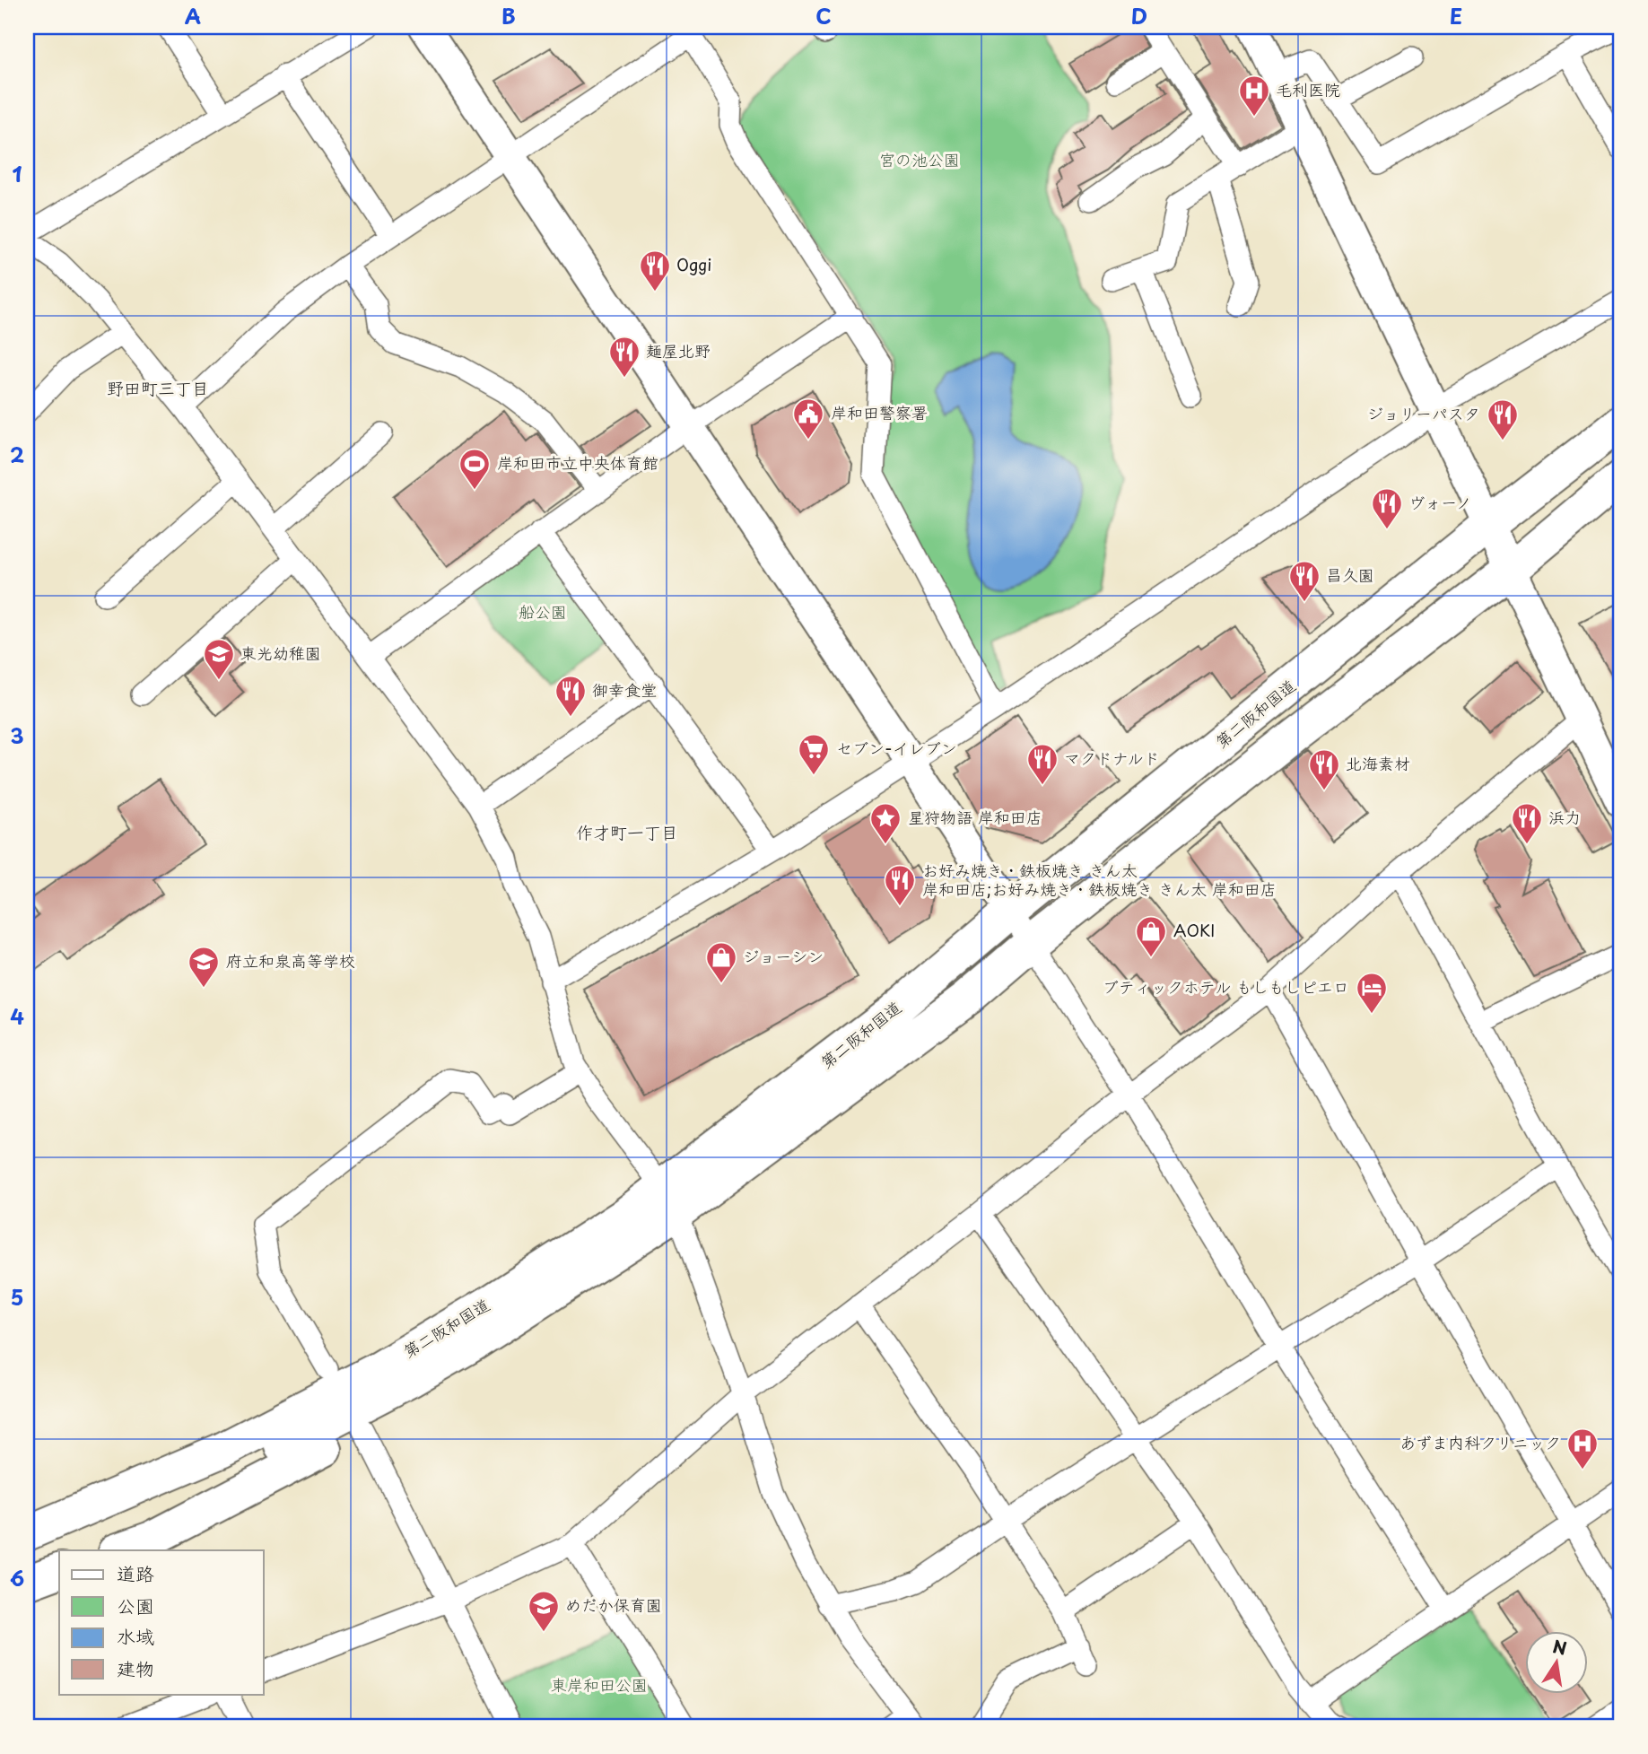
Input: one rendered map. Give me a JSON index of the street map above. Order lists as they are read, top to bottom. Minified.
{"streets":{"highway":["第二阪和国道"]},"districts":["野田町三丁目","作才町一丁目"],"parks":["宮の池公園","船公園","東岸和田公園"],"places":{"hospital":["毛利医院","あずま内科クリニック"],"restaurant":["Oggi","麺屋北野","ジョリーパスタ","ヴォーノ","昌久園","御幸食堂","マクドナルド","北海素材","浜力","お好み焼き・鉄板焼き きん太 岸和田店;お好み焼き・鉄板焼き きん太 岸和田店"],"public building":["岸和田警察署"],"sports":["岸和田市立中央体育館"],"school or university":["東光幼稚園","府立和泉高等学校","めだか保育園"],"supermarket":["セブン-イレブン"],"place":["星狩物語 岸和田店"],"shop":["AOKI","ジョーシン"],"hotel":["ブティックホテル もしもしピエロ"]},"legend":["道路","公園","水域","建物"],"north":"top","grid":{"columns":["A","B","C","D","E"],"rows":["1","2","3","4","5","6"]}}
